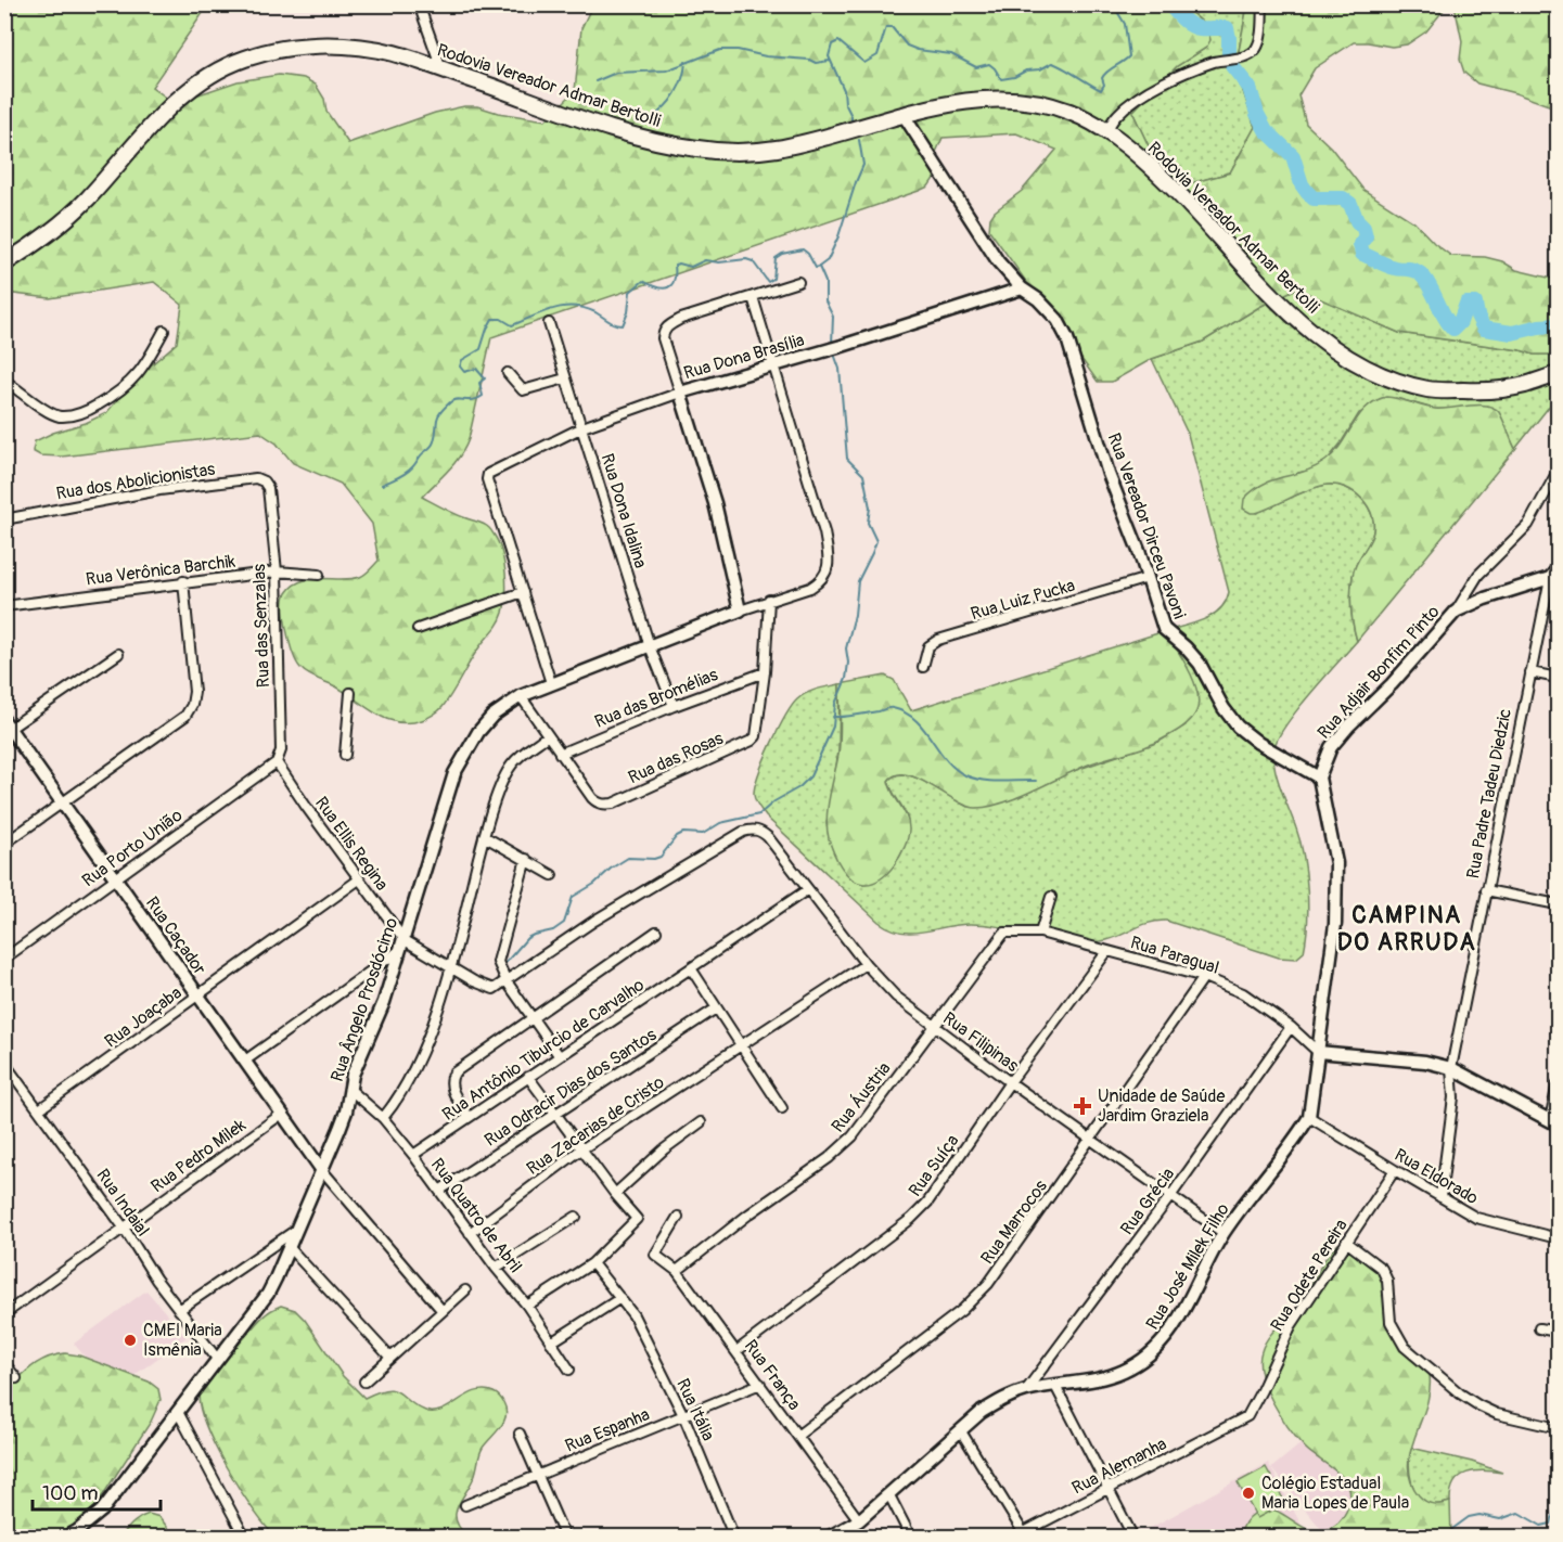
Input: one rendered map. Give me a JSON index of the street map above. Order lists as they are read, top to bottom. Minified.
{"streets":{"highway":["Rodovia Vereador Admar Bertolli"],"street":["Rua Dona Brasília","Rua dos Abolicionistas","Rua Dona Idalina","Rua Vereador Dirceu Pavoni","Rua Verônica Barchik","Rua Luiz Pucka","Rua das Senzalas","Rua Adjair Bonfim Pinto","Rua das Bromélias","Rua das Rosas","Rua Padre Tadeu Diedzic","Rua Ellis Regina","Rua Porto União","Rua Caçador","Rua Paragual","Rua Ângelo Prosdócimo","Rua Joaçaba","Rua Filipinas","Rua Antônio Tiburcio de Carvalho","Rua Odracir Dias dos Santos","Rua Áustria","Rua Zacarias de Cristo","Rua Pedro Milek","Rua Suíça","Rua Eldorado","Rua Grécia","Rua Indaial","Rua Quatro de Abril","Rua Marrocos","Rua José Milek Filho","Rua Odete Pereira","Rua França","Rua Itália","Rua Espanha","Rua Alemanha"]},"crossings":[["Rodovia Vereador Admar Bertolli","Rua Vereador Dirceu Pavoni"],["Rua Dona Brasília","Rua Dona Idalina"],["Rua Dona Brasília","Rua Vereador Dirceu Pavoni"],["Rua Dona Brasília","Rua Ângelo Prosdócimo"],["Rua dos Abolicionistas","Rua das Senzalas"],["Rua Dona Idalina","Rua das Bromélias"],["Rua Dona Idalina","Rua Ângelo Prosdócimo"],["Rua Vereador Dirceu Pavoni","Rua Luiz Pucka"],["Rua Vereador Dirceu Pavoni","Rua Adjair Bonfim Pinto"],["Rua Verônica Barchik","Rua das Senzalas"],["Rua das Senzalas","Rua Ellis Regina"],["Rua das Senzalas","Rua Porto União"],["Rua Adjair Bonfim Pinto","Rua Padre Tadeu Diedzic"],["Rua das Bromélias","Rua das Rosas"],["Rua Padre Tadeu Diedzic","Rua Eldorado"],["Rua Ellis Regina","Rua Porto União"],["Rua Ellis Regina","Rua Ângelo Prosdócimo"],["Rua Ellis Regina","Rua Joaçaba"],["Rua Porto União","Rua Caçador"],["Rua Caçador","Rua Ângelo Prosdócimo"],["Rua Caçador","Rua Joaçaba"],["Rua Caçador","Rua Pedro Milek"],["Rua Paragual","Rua Áustria"],["Rua Paragual","Rua Suíça"],["Rua Paragual","Rua Grécia"],["Rua Paragual","Rua Marrocos"],["Rua Paragual","Rua José Milek Filho"],["Rua Ângelo Prosdócimo","Rua Indaial"],["Rua Ângelo Prosdócimo","Rua Quatro de Abril"],["Rua Joaçaba","Rua Indaial"],["Rua Filipinas","Rua Antônio Tiburcio de Carvalho"],["Rua Filipinas","Rua Áustria"],["Rua Filipinas","Rua Zacarias de Cristo"],["Rua Filipinas","Rua Suíça"],["Rua Filipinas","Rua Grécia"],["Rua Filipinas","Rua Marrocos"],["Rua Filipinas","Rua José Milek Filho"],["Rua Antônio Tiburcio de Carvalho","Rua Quatro de Abril"],["Rua Odracir Dias dos Santos","Rua Quatro de Abril"],["Rua Áustria","Rua França"],["Rua Zacarias de Cristo","Rua Quatro de Abril"],["Rua Pedro Milek","Rua Indaial"],["Rua Suíça","Rua França"],["Rua Eldorado","Rua José Milek Filho"],["Rua Eldorado","Rua Odete Pereira"],["Rua Grécia","Rua José Milek Filho"],["Rua Marrocos","Rua França"],["Rua José Milek Filho","Rua França"],["Rua Odete Pereira","Rua Alemanha"],["Rua França","Rua Espanha"],["Rua Itália","Rua Espanha"]],"districts":["CAMPINA DO ARRUDA"],"places":{"health":["Unidade de Saúde Jardim Graziela"],"other":["CMEI Maria Ismênia","Colégio Estadual Maria Lopes de Paula"]},"scale_bar":"100 m"}
